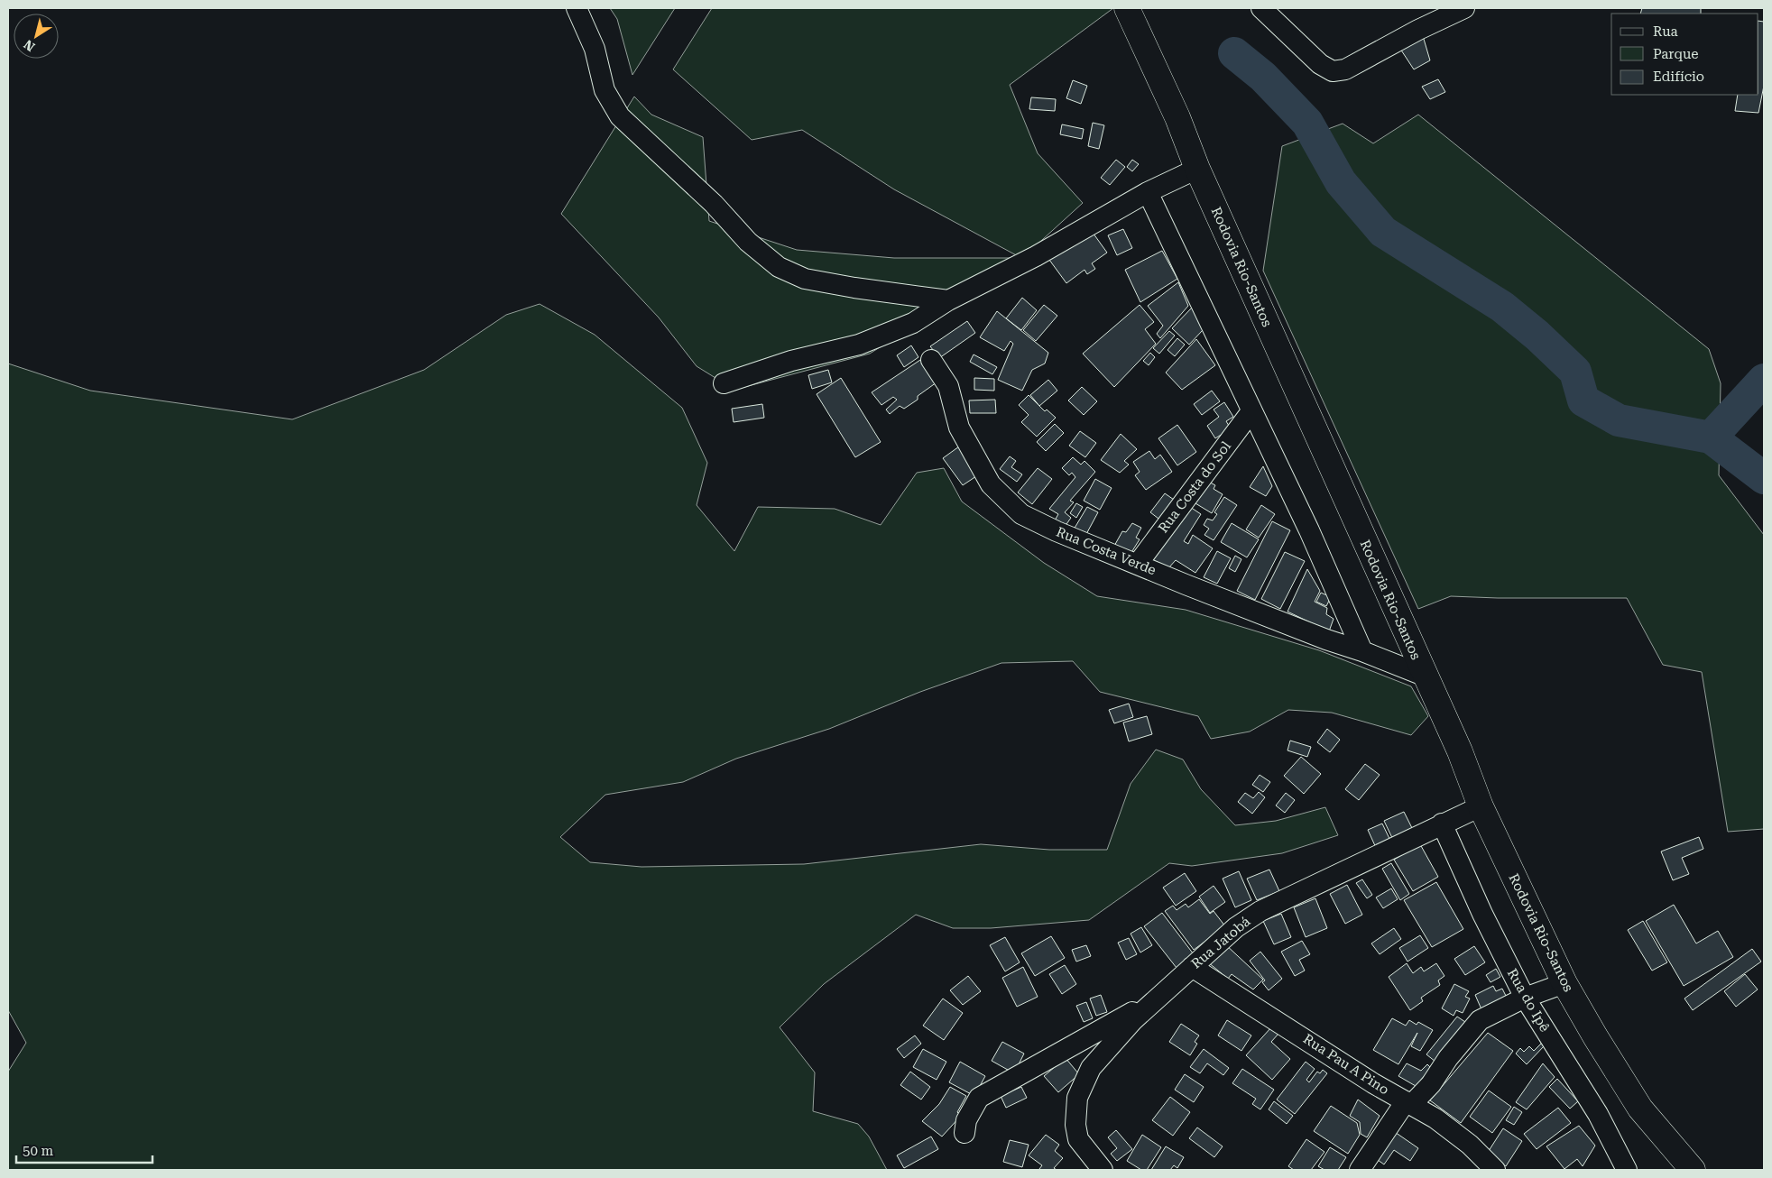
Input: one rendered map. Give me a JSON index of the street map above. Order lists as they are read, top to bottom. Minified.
{"streets":{"highway":["Rodovia Rio-Santos"],"street":["Rua Costa do Sol","Rua Costa Verde","Rua Jatobá","Rua do Ipê","Rua Pau A Pino"]},"crossings":[["Rodovia Rio-Santos","Rua Costa Verde"],["Rodovia Rio-Santos","Rua Jatobá"],["Rua Costa do Sol","Rua Costa Verde"],["Rua Jatobá","Rua do Ipê"],["Rua Jatobá","Rua Pau A Pino"]],"legend":["Rua","Parque","Edifício"],"scale_bar":"50 m","north":"bottom left"}
